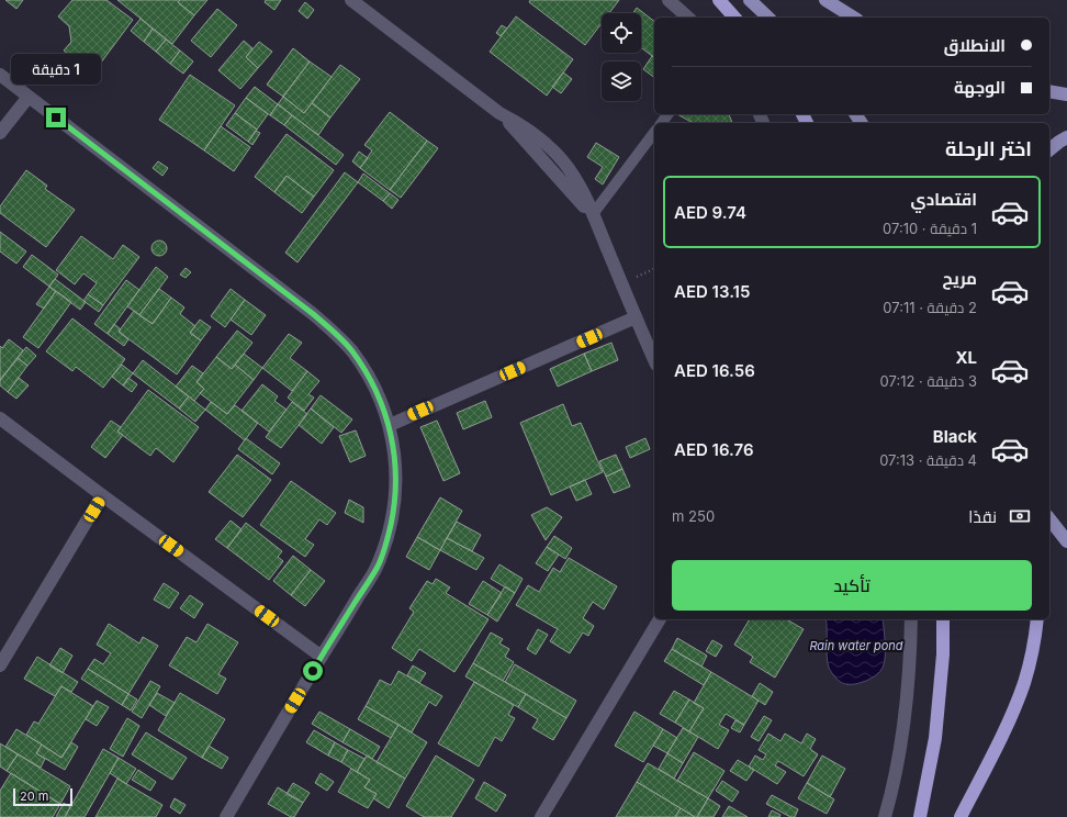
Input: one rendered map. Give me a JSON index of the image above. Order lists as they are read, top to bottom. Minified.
{"water":["Rain water pond"],"scale_bar":"20 m","page":{"banner":["الانطلاق","الوجهة"],"bubble":"1 دقيقة","heading":"اختر الرحلة","list":[{"name":"اقتصادي","note":"1 دقيقة · 07:10","value":"AED 9.74"},{"name":"مريح","note":"2 دقيقة · 07:11","value":"AED 13.15"},{"name":"XL","note":"3 دقيقة · 07:12","value":"AED 16.56"},{"name":"Black","note":"4 دقيقة · 07:13","value":"AED 16.76"}],"pay":["نقدًا","250 m"],"buttons":"تأكيد","scale":"20 m"}}
